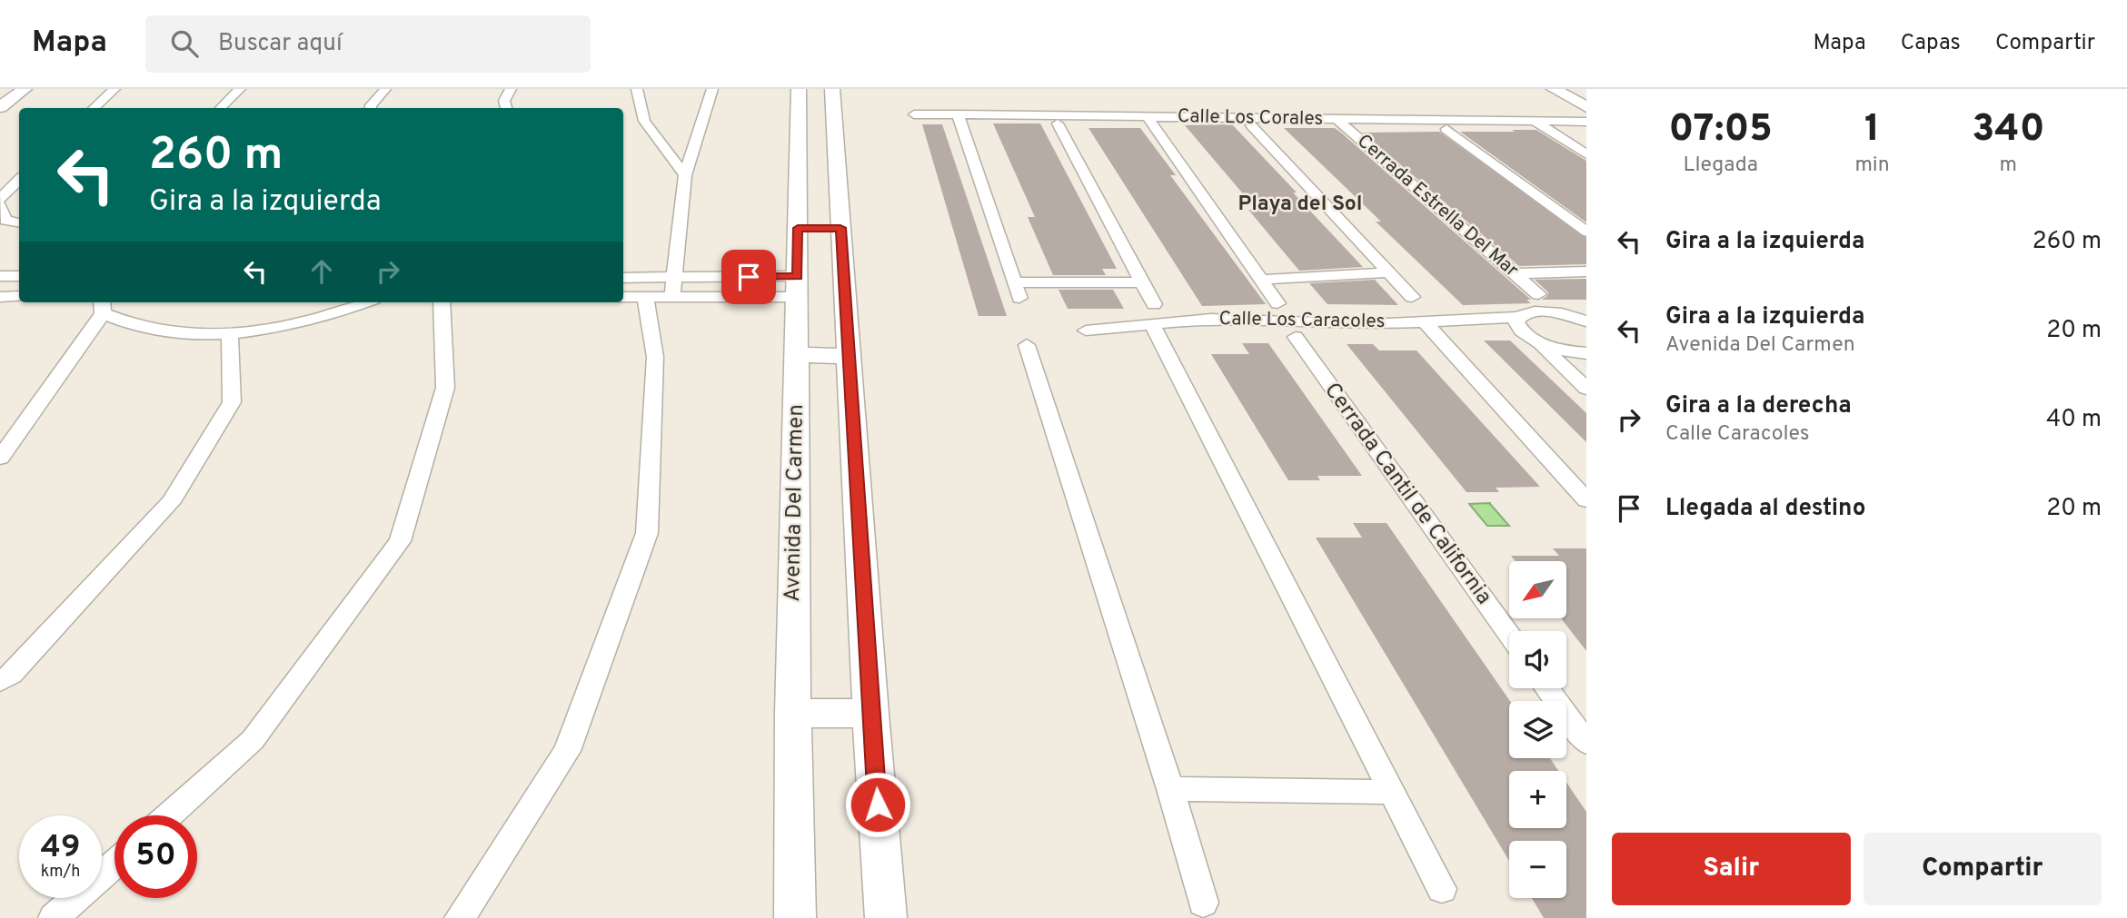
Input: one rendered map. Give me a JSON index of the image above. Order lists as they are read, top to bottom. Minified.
{"streets":{"main road":["Avenida Del Carmen"],"street":["Calle Los Corales","Cerrada Estrella Del Mar","Calle Los Caracoles","Cerrada Cantil de California"]},"crossings":[["Calle Los Corales","Cerrada Estrella Del Mar"]],"districts":["Playa del Sol"],"north":"bottom left","page":{"header":"Mapa","search":"Buscar aquí","nav":["Mapa","Capas","Compartir"],"eta":["07:05","Llegada","1","min","340","m"],"turn":["260 m","Gira a la izquierda"],"list":[{"name":"Gira a la izquierda","value":"260 m"},{"name":"Gira a la izquierda","note":"Avenida Del Carmen","value":"20 m"},{"name":"Gira a la derecha","note":"Calle Caracoles","value":"40 m"},{"name":"Llegada al destino","value":"20 m"}],"map_buttons":["+","−"],"speed":"49 km/h","limit":"50","buttons":["Salir","Compartir"]}}
